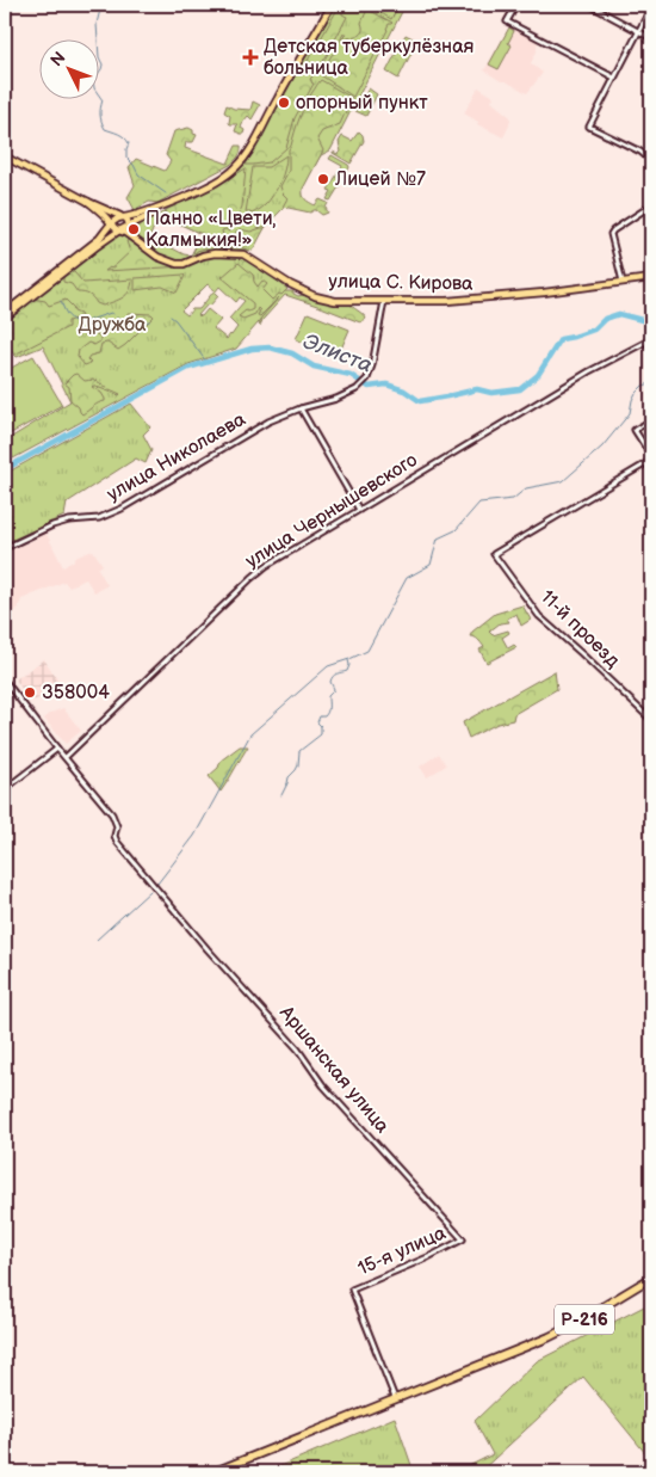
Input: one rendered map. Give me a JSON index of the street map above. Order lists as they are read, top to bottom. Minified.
{"streets":{"highway":["Р-216"],"main road":["улица С. Кирова"],"street":["улица Николаева","улица Чернышевского","11-й проезд","Аршанская улица","15-я улица"]},"crossings":[["улица С. Кирова","улица Николаева"],["улица Чернышевского","Аршанская улица"],["Аршанская улица","15-я улица"]],"water":["Элиста"],"parks":["Дружба"],"places":{"health":["Детская туберкулёзная больница"],"other":["опорный пункт","Лицей №7","Панно «Цвети, Калмыкия!»","358004"]},"north":"top left"}
